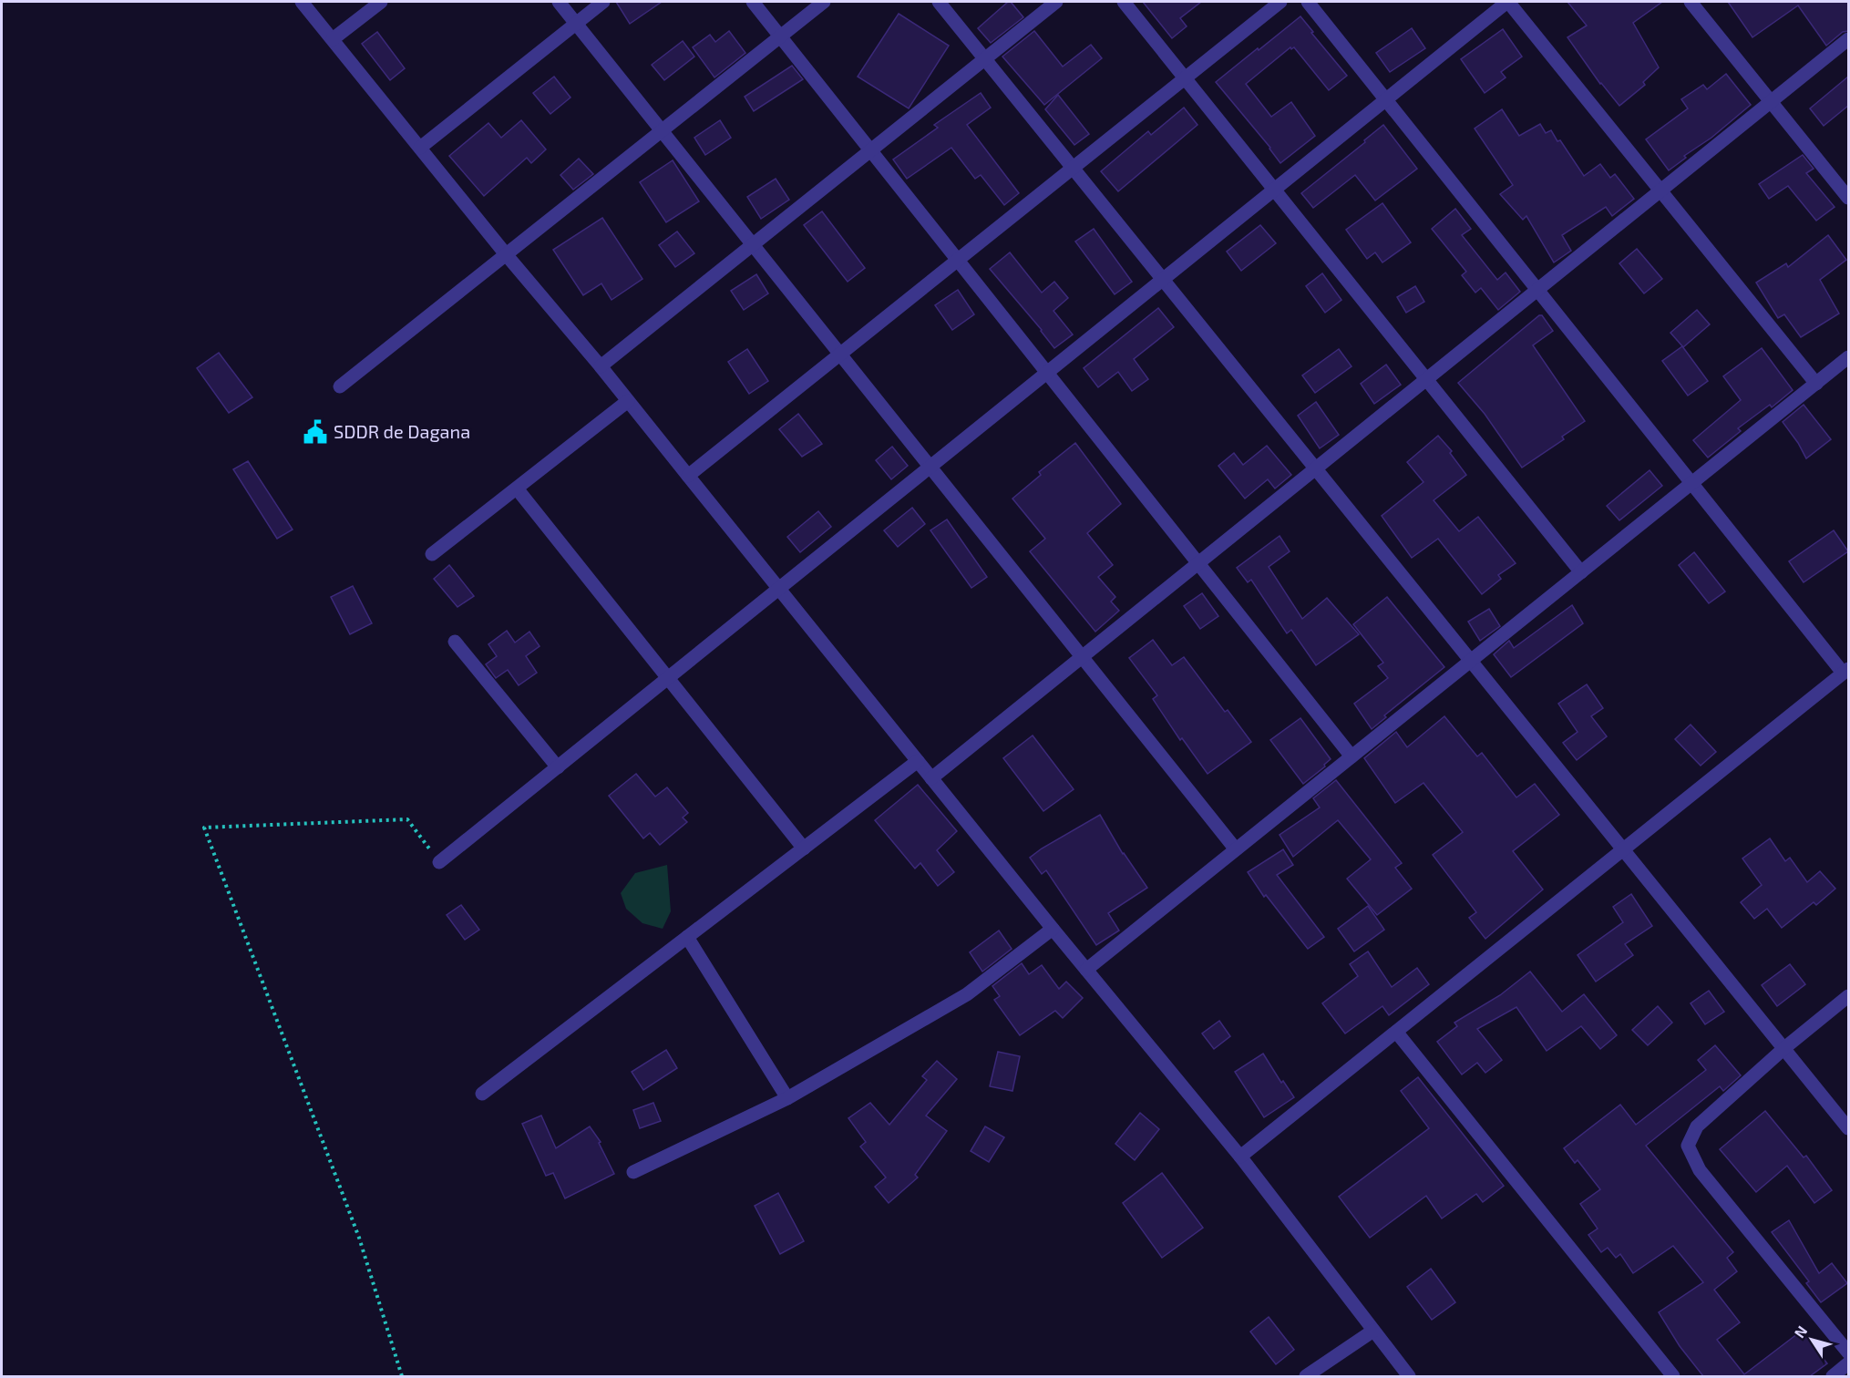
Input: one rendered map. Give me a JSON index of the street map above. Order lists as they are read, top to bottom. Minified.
{"places":{"public building":["SDDR de Dagana"]},"north":"top left"}
